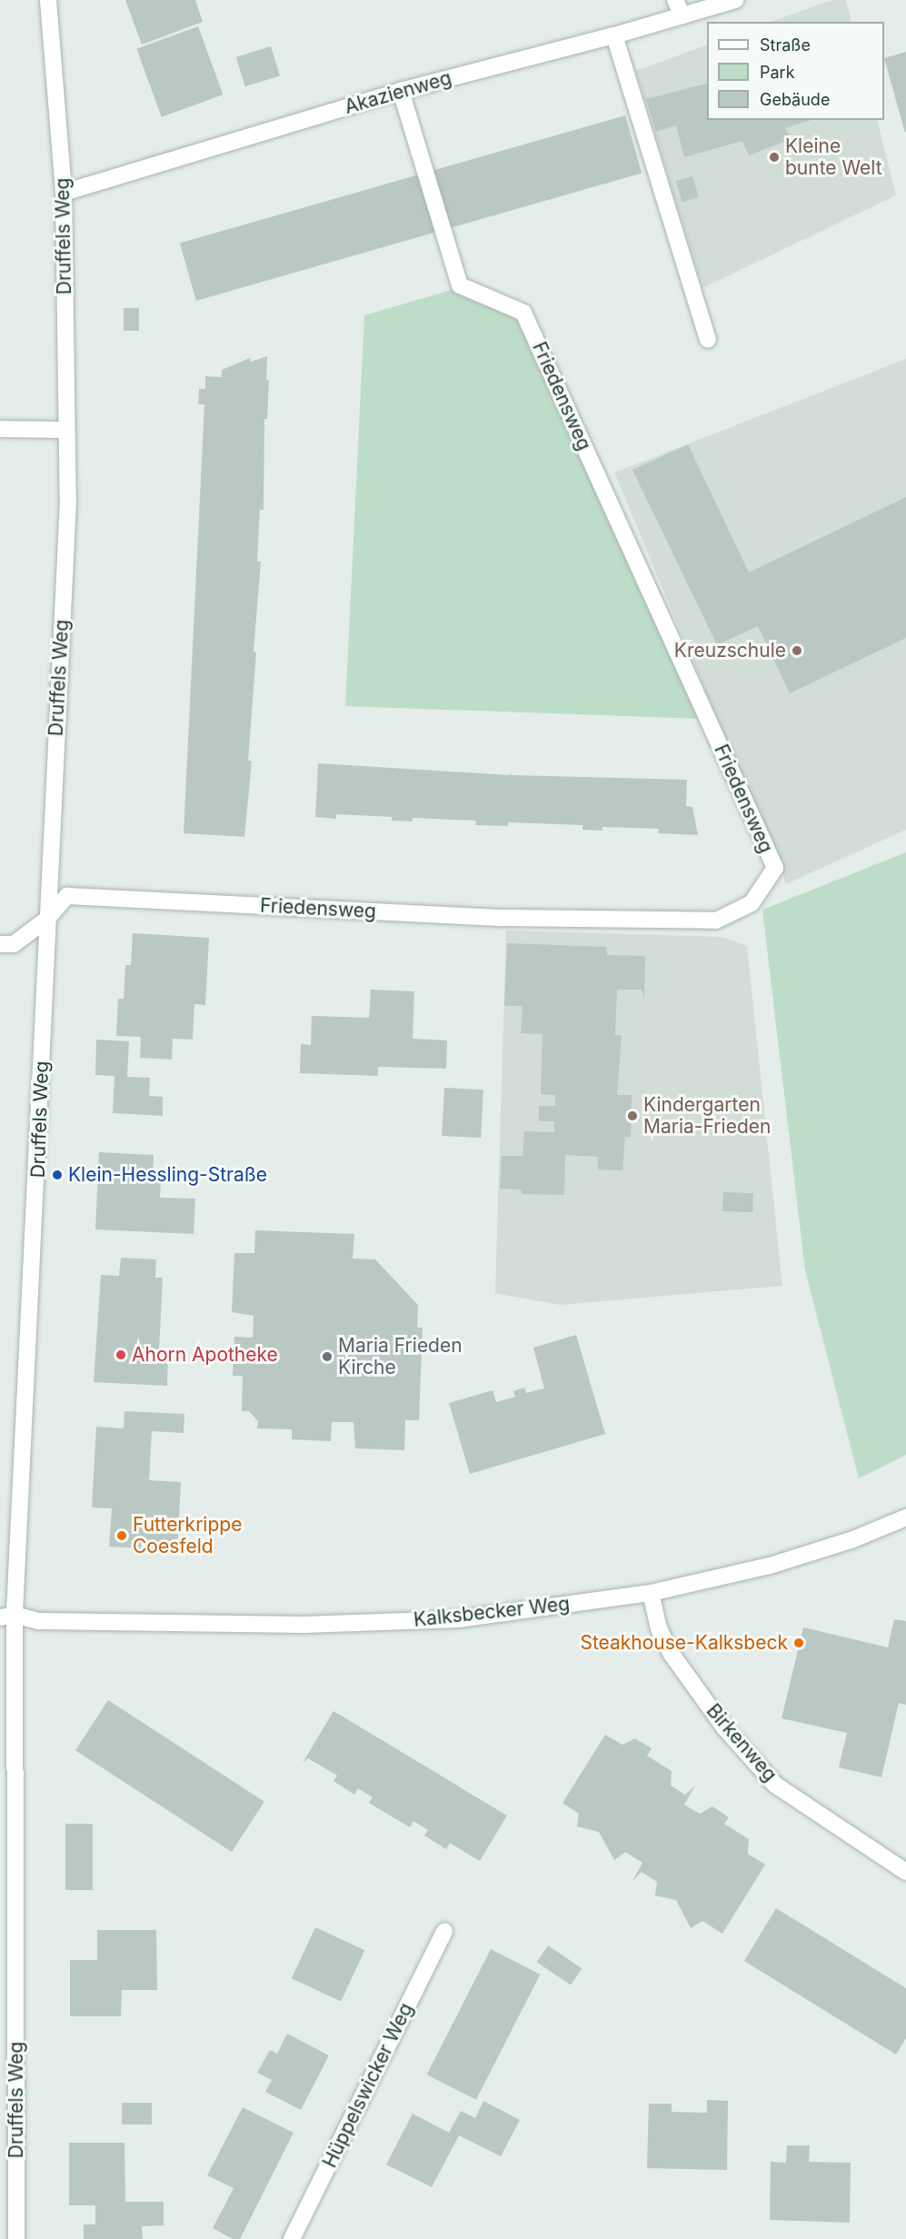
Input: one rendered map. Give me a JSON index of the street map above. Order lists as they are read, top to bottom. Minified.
{"streets":{"street":["Akazienweg","Druffels Weg","Friedensweg","Kalksbecker Weg","Birkenweg","Hüppelswicker Weg"]},"crossings":[["Akazienweg","Druffels Weg"],["Akazienweg","Friedensweg"],["Druffels Weg","Friedensweg"],["Druffels Weg","Kalksbecker Weg"],["Kalksbecker Weg","Birkenweg"]],"places":["Kleine bunte Welt","Kreuzschule","Kindergarten Maria-Frieden","Klein-Hessling-Straße","Ahorn Apotheke","Maria Frieden Kirche","Futterkrippe Coesfeld","Steakhouse-Kalksbeck"],"legend":["Straße","Park","Gebäude"]}
